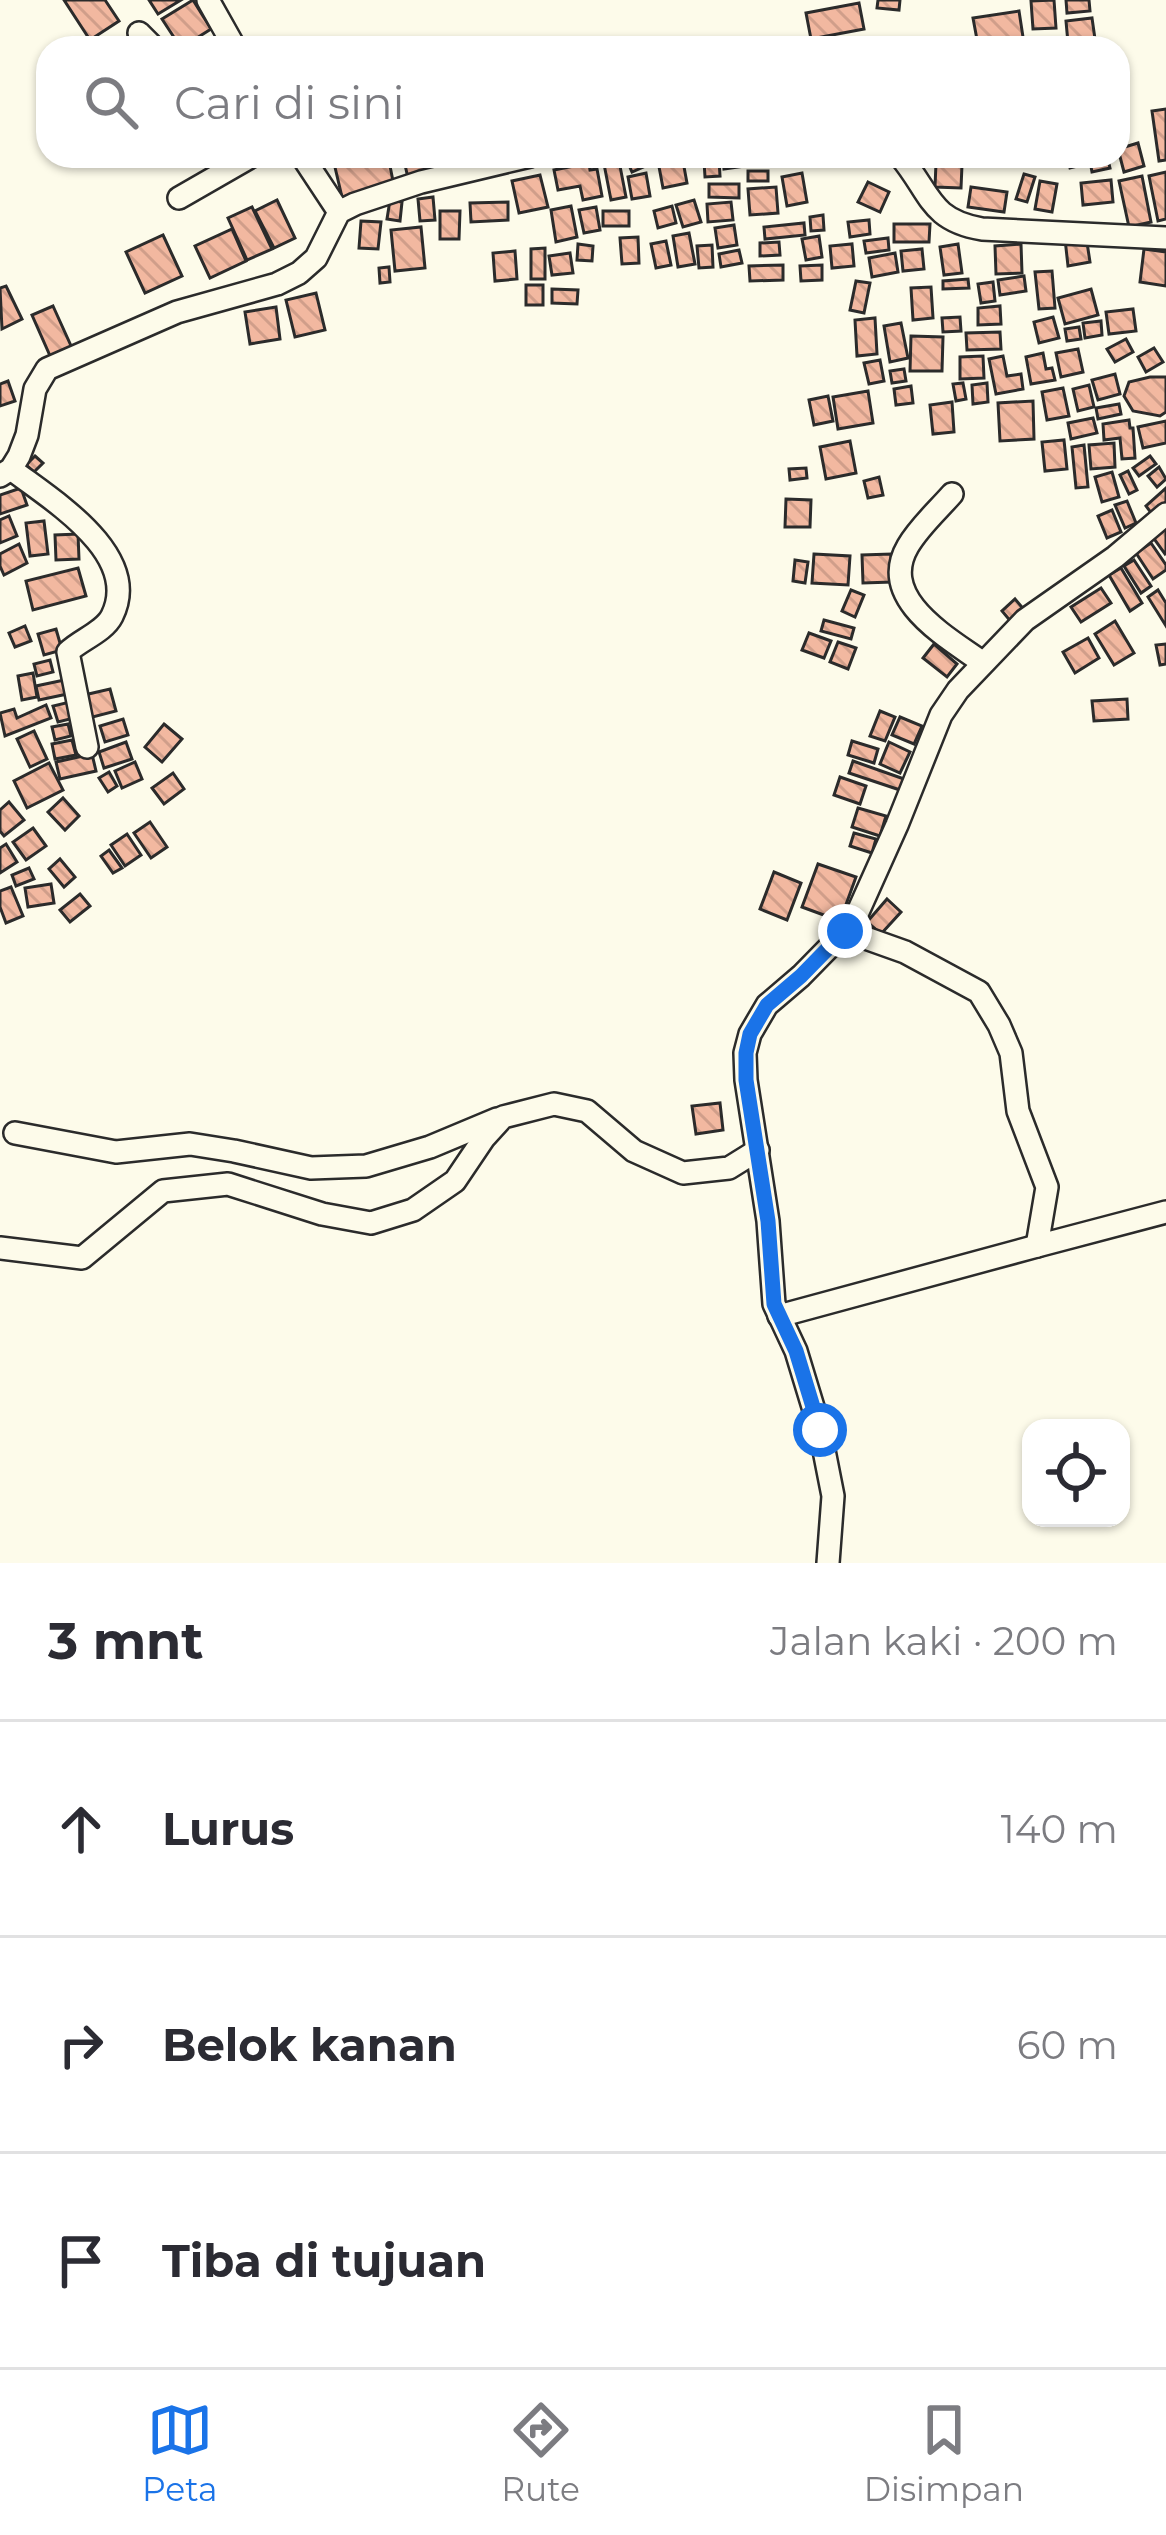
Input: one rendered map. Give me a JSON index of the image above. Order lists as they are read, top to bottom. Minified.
{"page":{"search":"Cari di sini","heading":["3 mnt","Jalan kaki · 200 m"],"list":[["Lurus","140 m"],["Belok kanan","60 m"],"Tiba di tujuan"],"nav":["Peta","Rute","Disimpan"]}}
